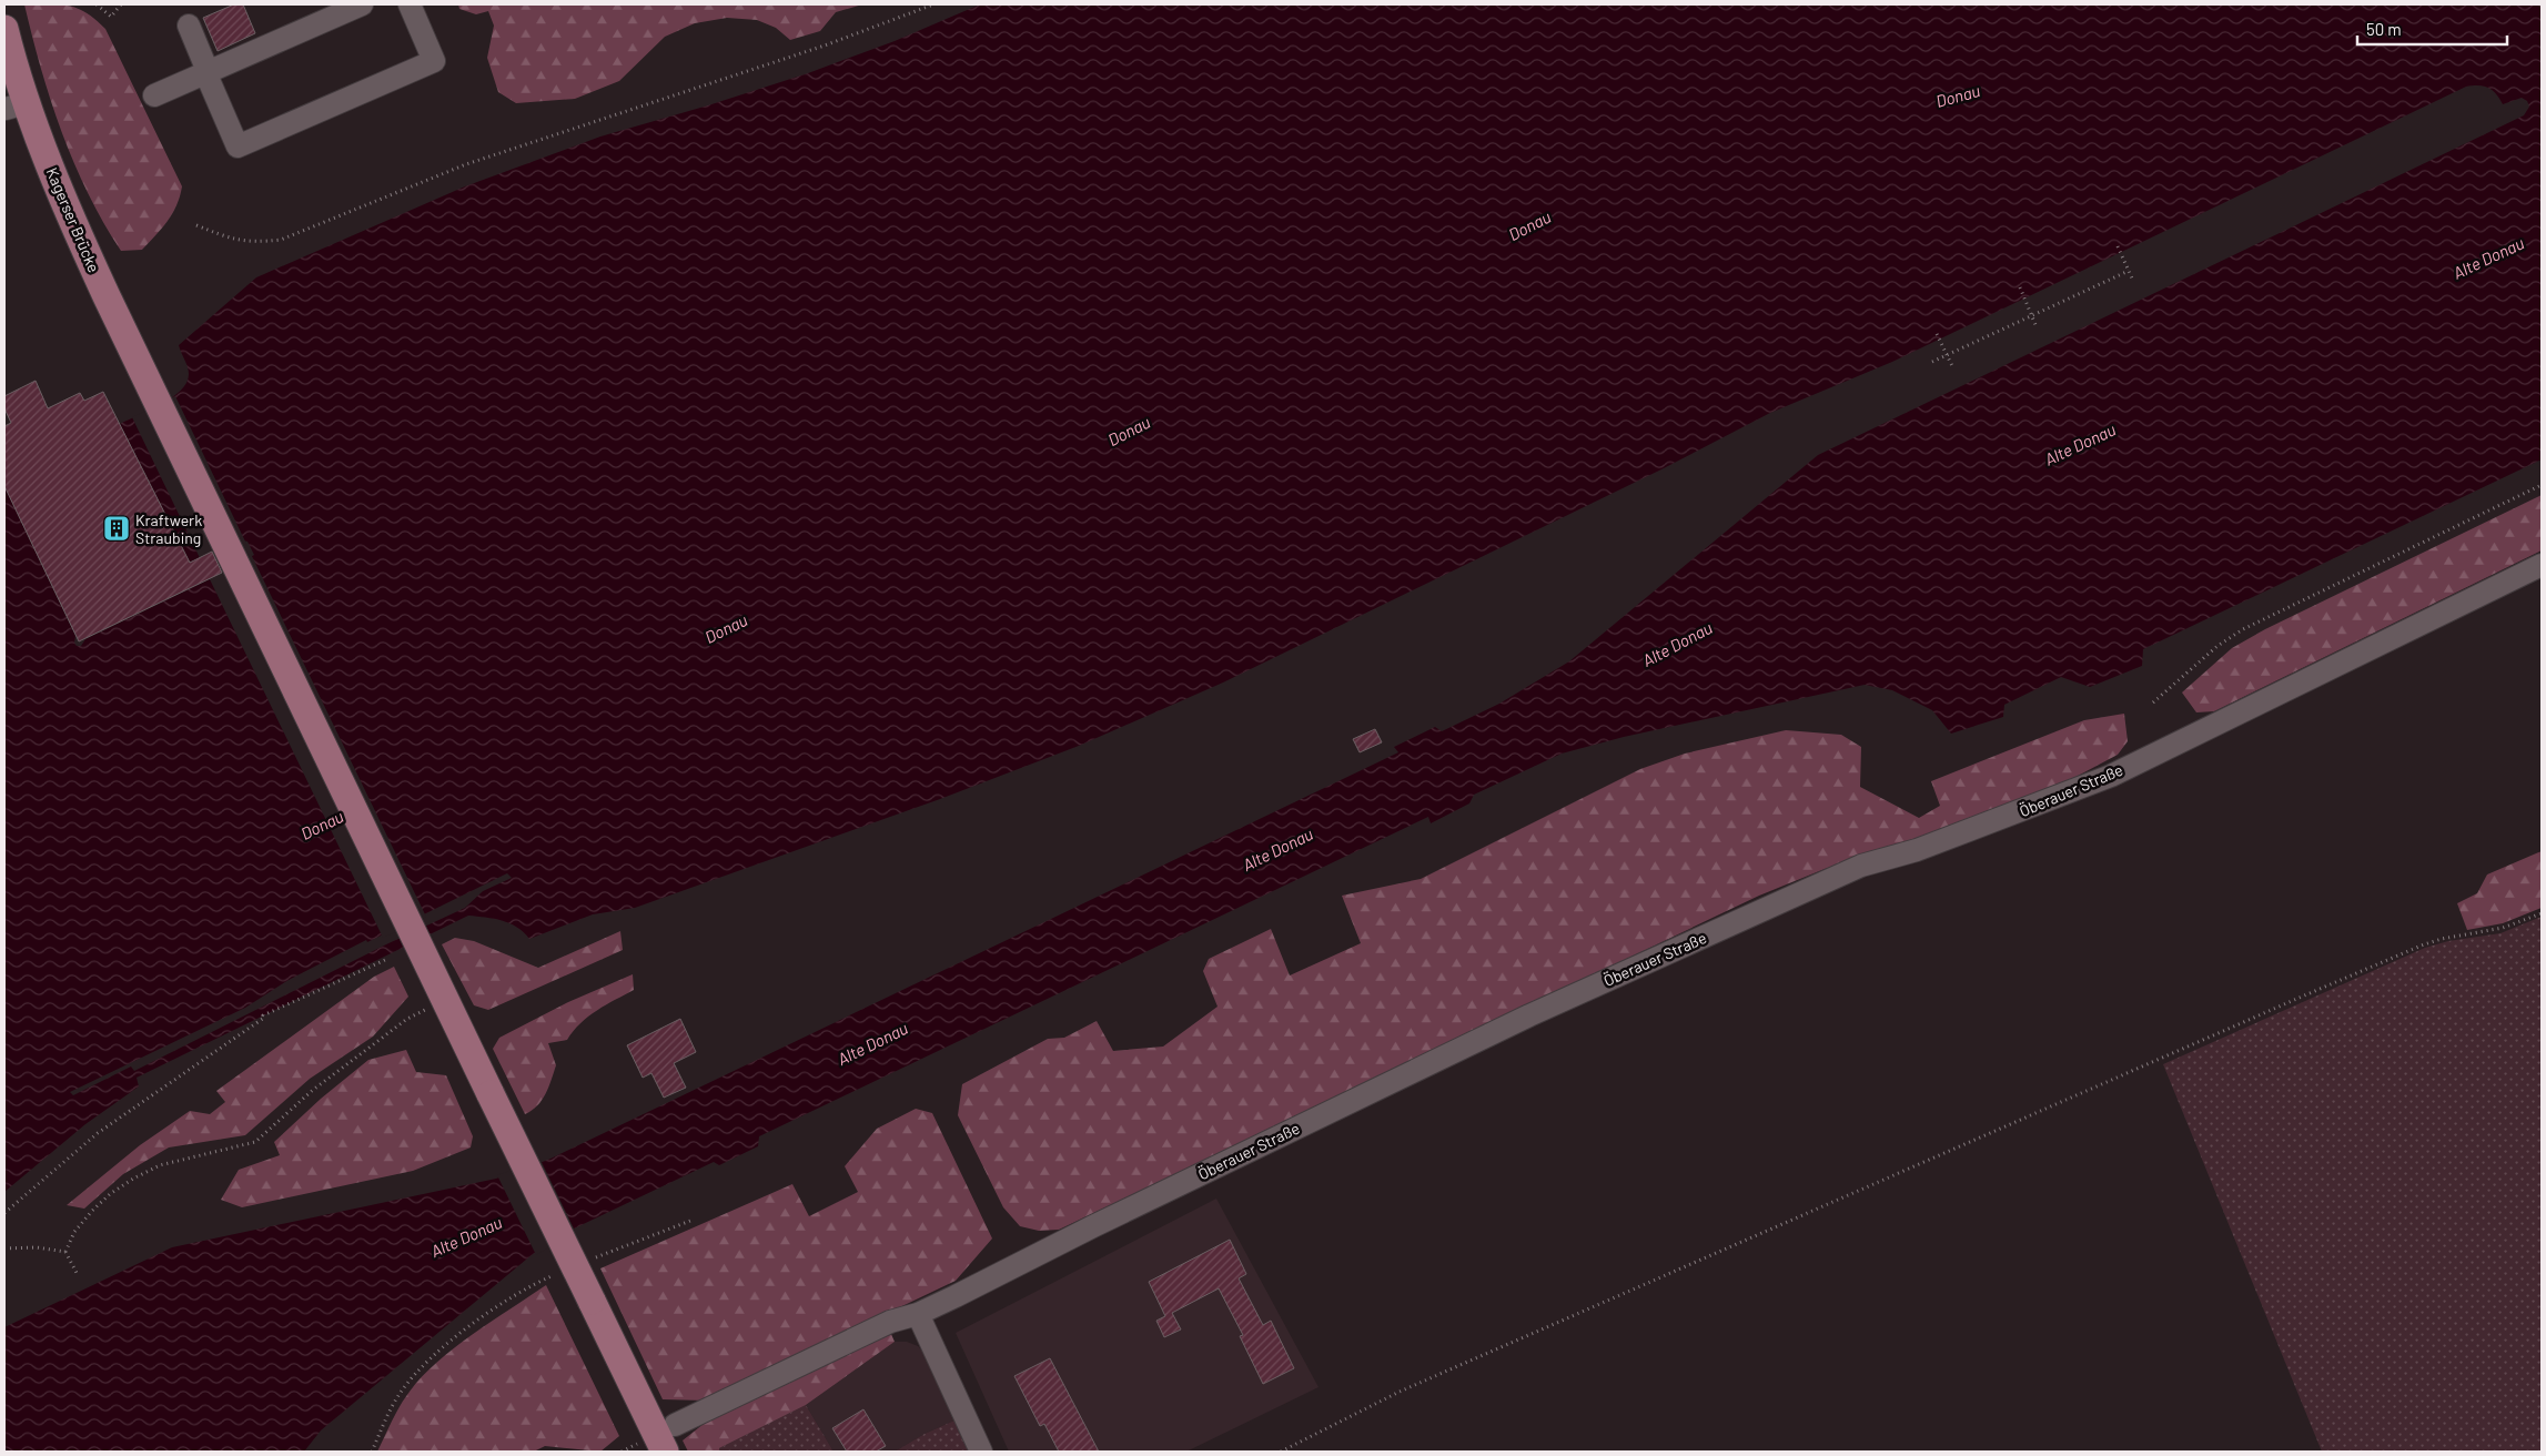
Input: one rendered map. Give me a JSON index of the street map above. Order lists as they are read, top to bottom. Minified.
{"streets":{"main road":["Kagerser Brücke"],"street":["Öberauer Straße"]},"crossings":[["Kagerser Brücke","Öberauer Straße"]],"water":["Donau","Alte Donau"],"places":{"building":["Kraftwerk Straubing"]},"scale_bar":"50 m"}
